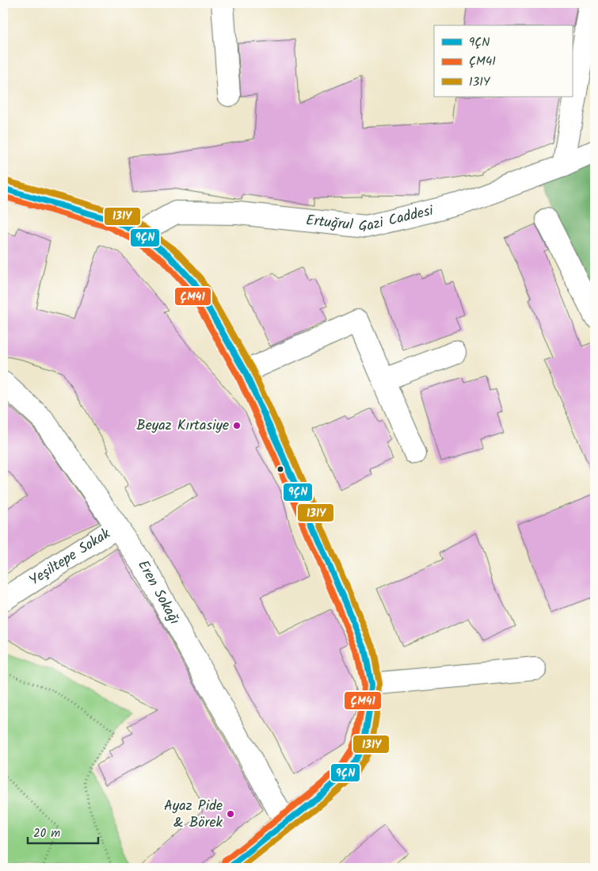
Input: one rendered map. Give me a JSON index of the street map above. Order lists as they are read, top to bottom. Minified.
{"streets":{"street":["Ertuğrul Gazi Caddesi","Yeşiltepe Sokak","Eren Sokağı"]},"crossings":[["Yeşiltepe Sokak","Eren Sokağı"]],"places":["Beyaz Kırtasiye","Ayaz Pide & Börek"],"lines":["transit line 131Y","transit line 9ÇN","transit line ÇM41"],"legend":["9ÇN","ÇM41","131Y"],"scale_bar":"20 m"}
